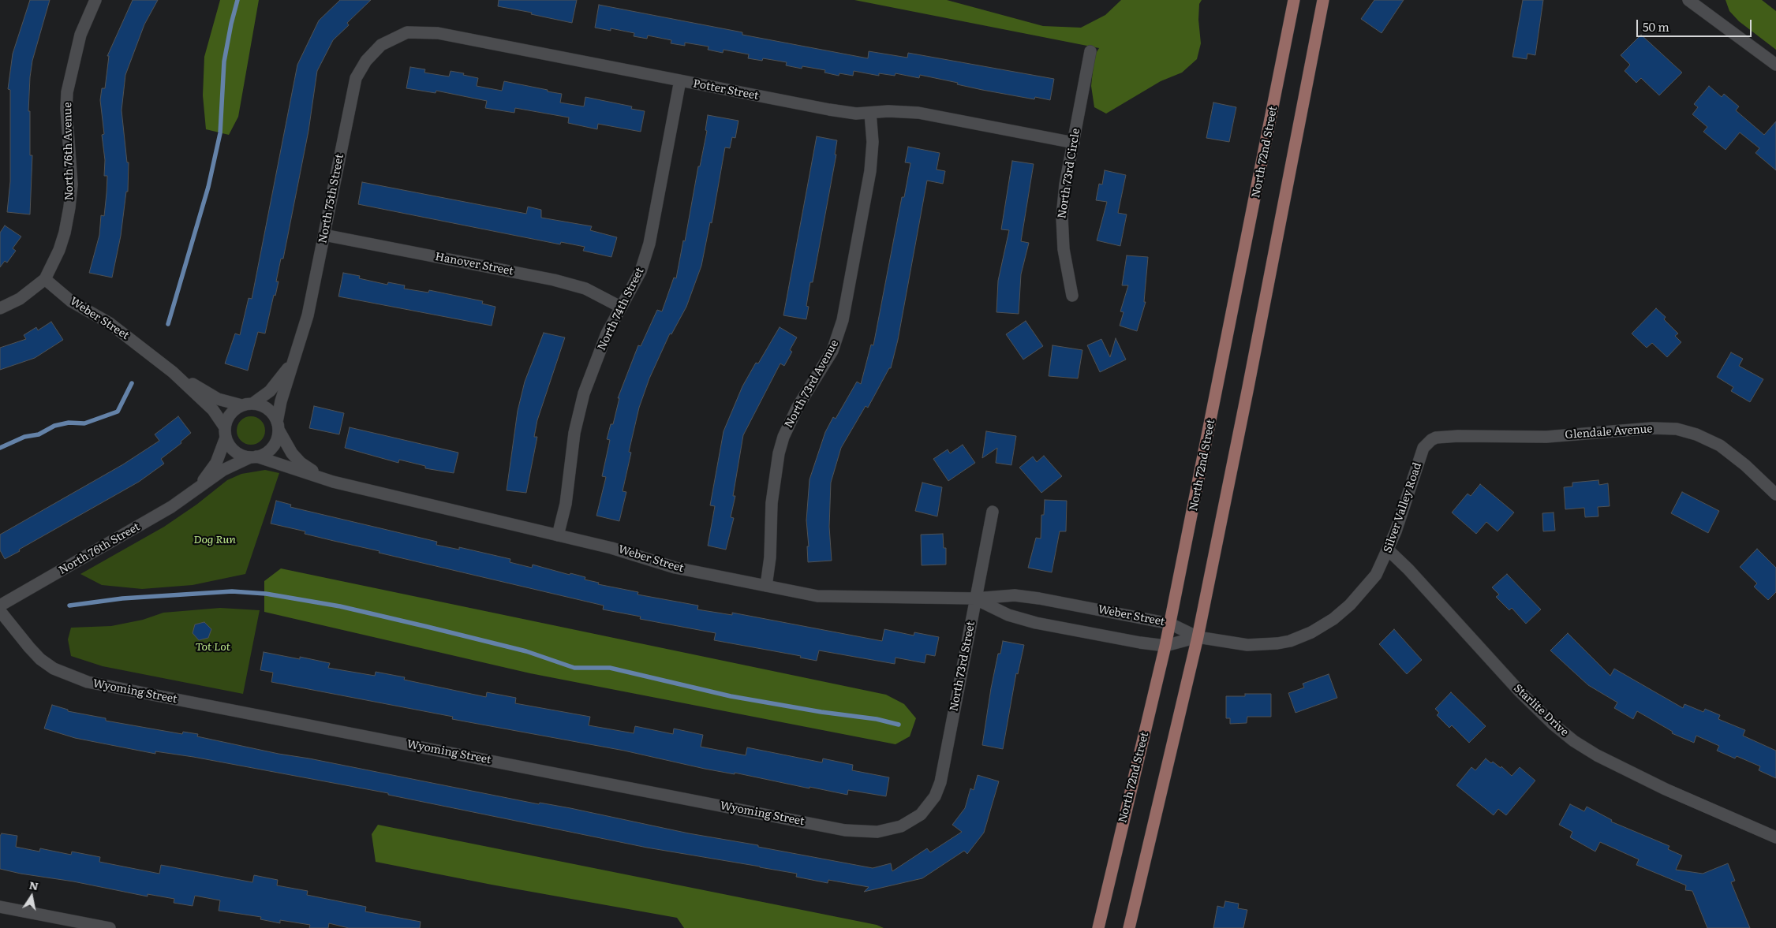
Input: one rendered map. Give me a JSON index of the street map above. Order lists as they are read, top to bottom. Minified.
{"streets":{"main road":["North 72nd Street"],"street":["Potter Street","North 76th Avenue","North 73rd Circle","North 75th Street","Hanover Street","North 74th Street","Weber Street","North 73rd Avenue","Glendale Avenue","Silver Valley Road","North 76th Street","North 73rd Street","Wyoming Street","Starlite Drive"]},"crossings":[["Potter Street","North 73rd Circle"],["Potter Street","North 75th Street"],["Potter Street","North 74th Street"],["Potter Street","North 73rd Avenue"],["North 76th Avenue","Weber Street"],["North 72nd Street","Weber Street"],["North 75th Street","Hanover Street"],["North 75th Street","Weber Street"],["North 75th Street","North 76th Street"],["Hanover Street","North 74th Street"],["North 74th Street","Weber Street"],["Weber Street","North 73rd Avenue"],["Weber Street","Silver Valley Road"],["Weber Street","North 76th Street"],["Weber Street","North 73rd Street"],["Glendale Avenue","Silver Valley Road"],["Silver Valley Road","Starlite Drive"],["North 73rd Street","Wyoming Street"]],"parks":["Dog Run","Tot Lot"],"scale_bar":"50 m","north":"top"}
